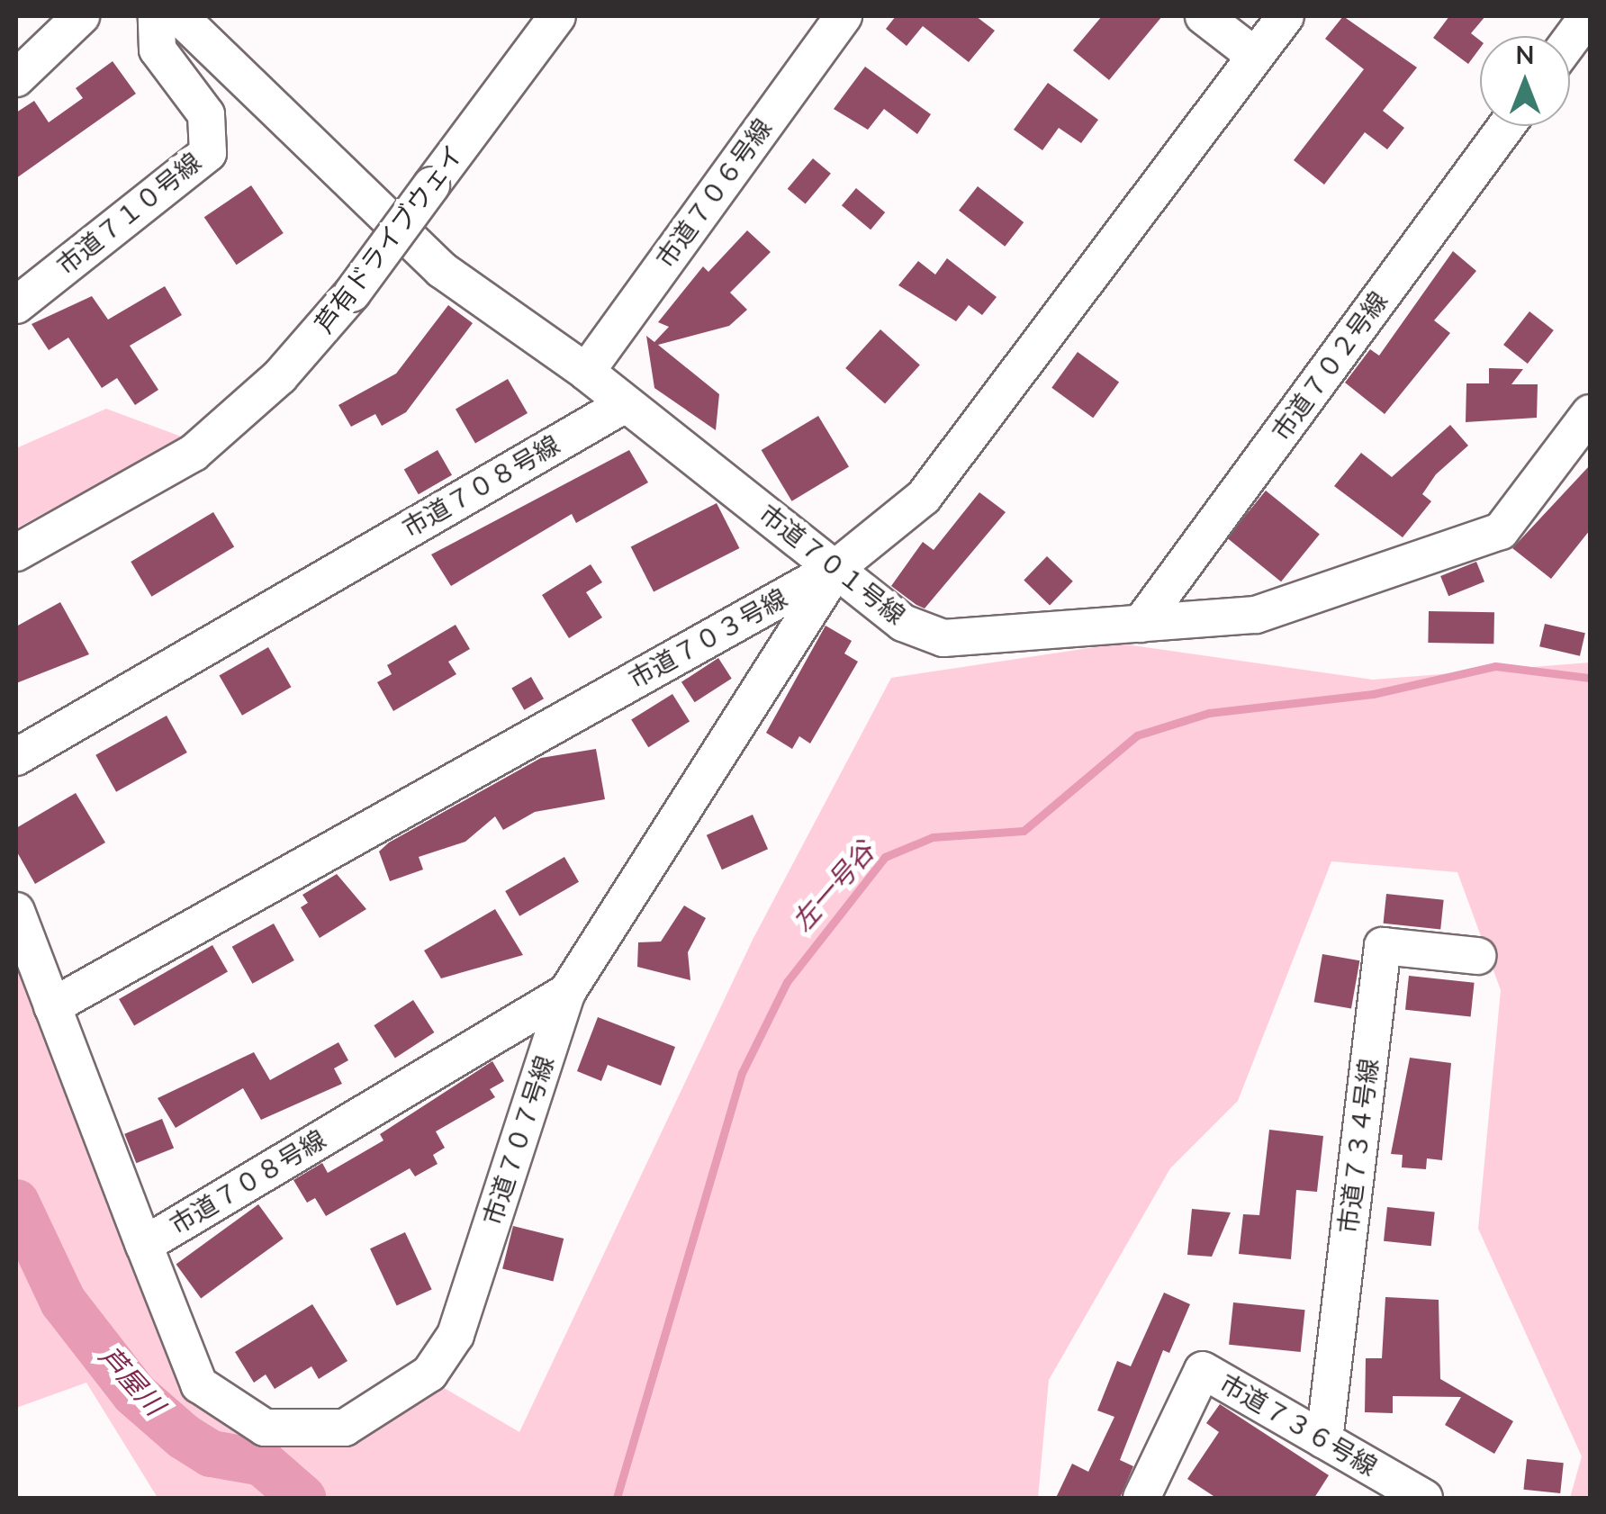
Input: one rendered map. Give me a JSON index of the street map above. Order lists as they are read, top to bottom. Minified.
{"streets":{"street":["市道７０６号線","市道７１０号線","芦有ドライブウェイ","市道７０２号線","市道７０８号線","市道７０１号線","市道７０３号線","市道７０７号線","市道７３４号線","市道７３６号線"]},"crossings":[["市道７０６号線","市道７０１号線"],["市道７０２号線","市道７０１号線"],["市道７０８号線","市道７０１号線"],["市道７０８号線","市道７０３号線"],["市道７０８号線","市道７０７号線"],["市道７０１号線","市道７０３号線"],["市道７０１号線","市道７０７号線"],["市道７０３号線","市道７０７号線"],["市道７３４号線","市道７３６号線"]],"water":["左一号谷","芦屋川"],"north":"top"}
